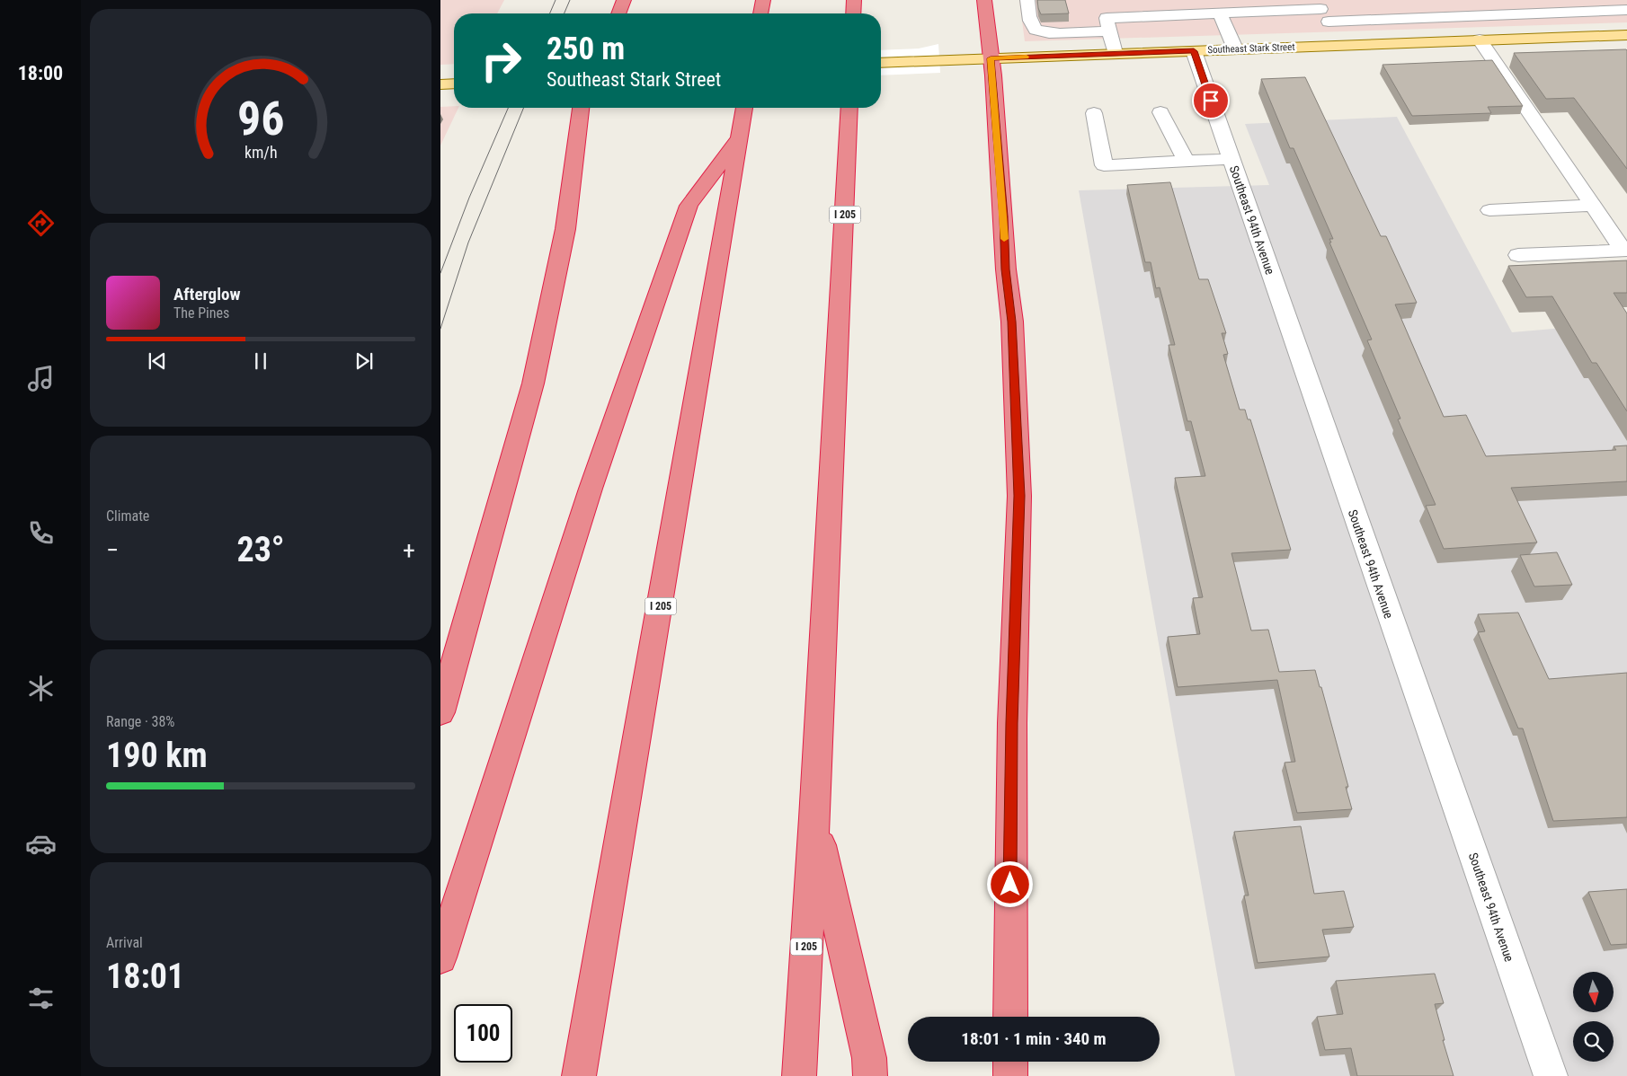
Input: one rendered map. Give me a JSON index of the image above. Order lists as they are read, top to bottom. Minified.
{"streets":{"highway":["I 205"],"main road":["Southeast Stark Street"],"street":["Southeast 94th Avenue"]},"crossings":[["Southeast Stark Street","Southeast 94th Avenue"]],"north":"bottom","page":{"tabs":"18:00","turn":["250 m","Southeast Stark Street"],"song":["Afterglow","The Pines"],"tile":["Climate",["Range · 38%","190 km"],["Arrival","18:01"]],"heat":["−","23°","+"],"limit":"100","trip":"18:01 · 1 min · 340 m","gauge":["96","km/h"]}}
